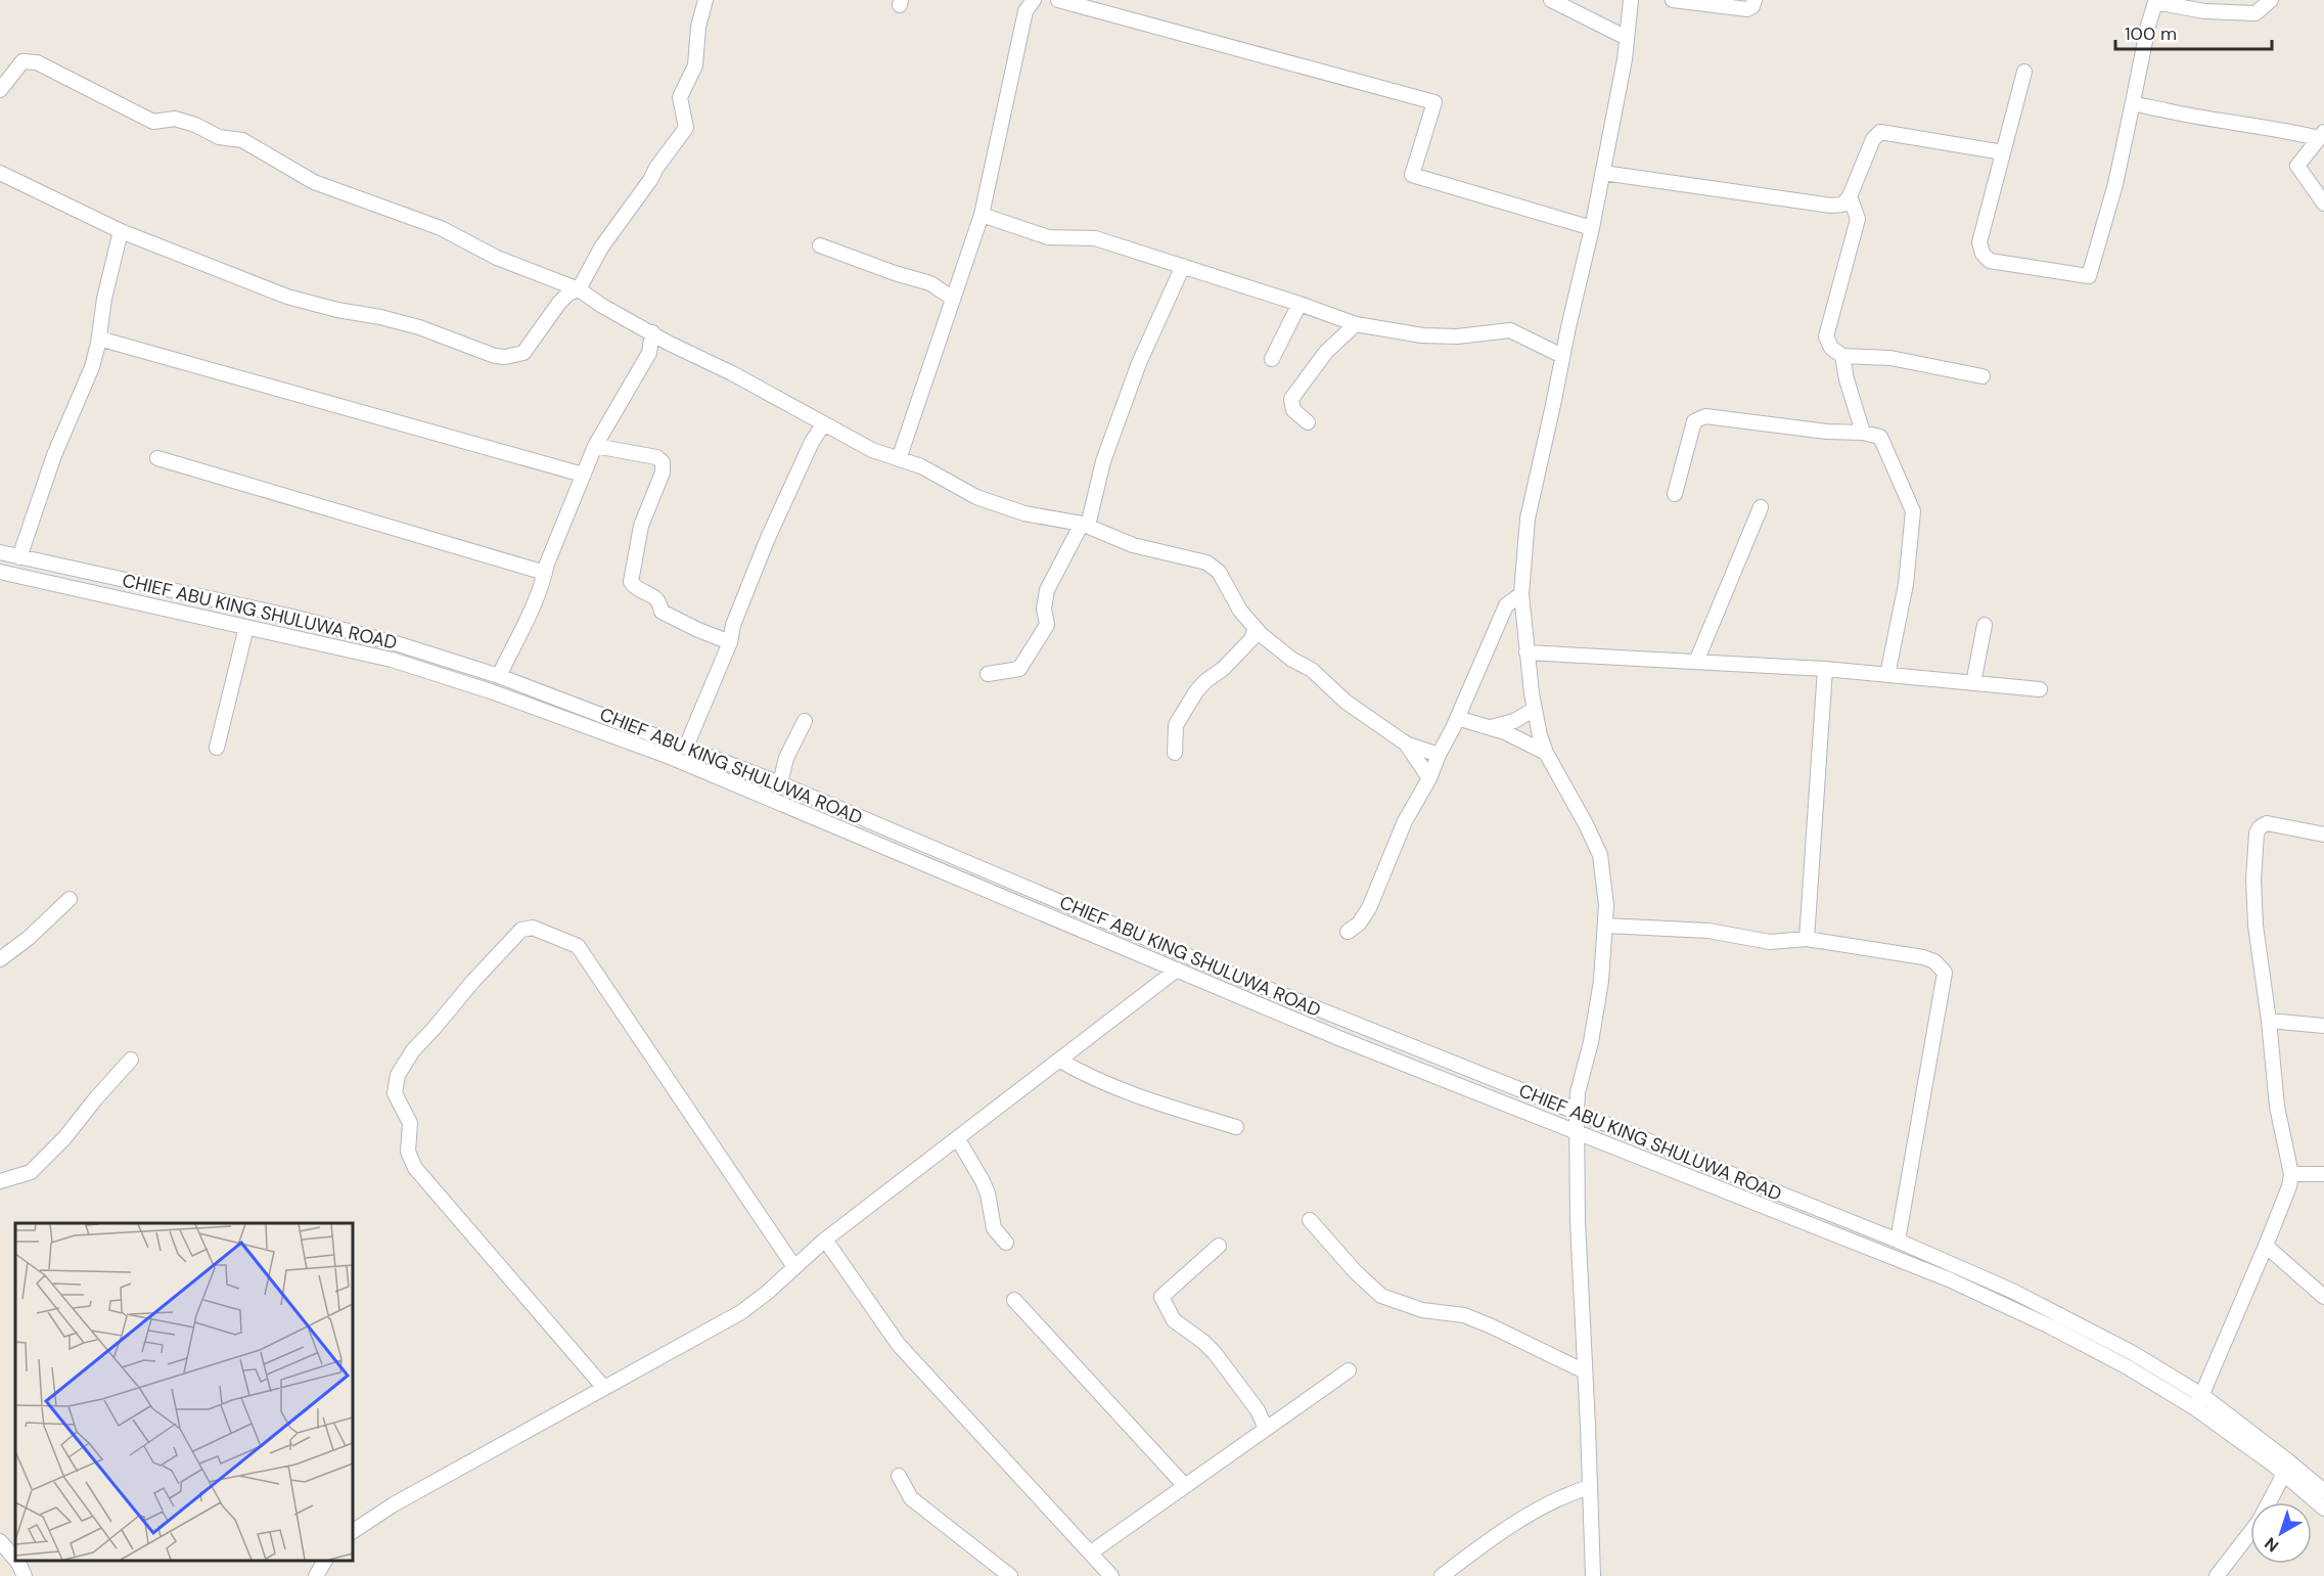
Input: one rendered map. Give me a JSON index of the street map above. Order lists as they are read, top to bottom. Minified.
{"streets":{"street":["CHIEF ABU KING SHULUWA ROAD"]},"scale_bar":"100 m","north":"bottom left"}
